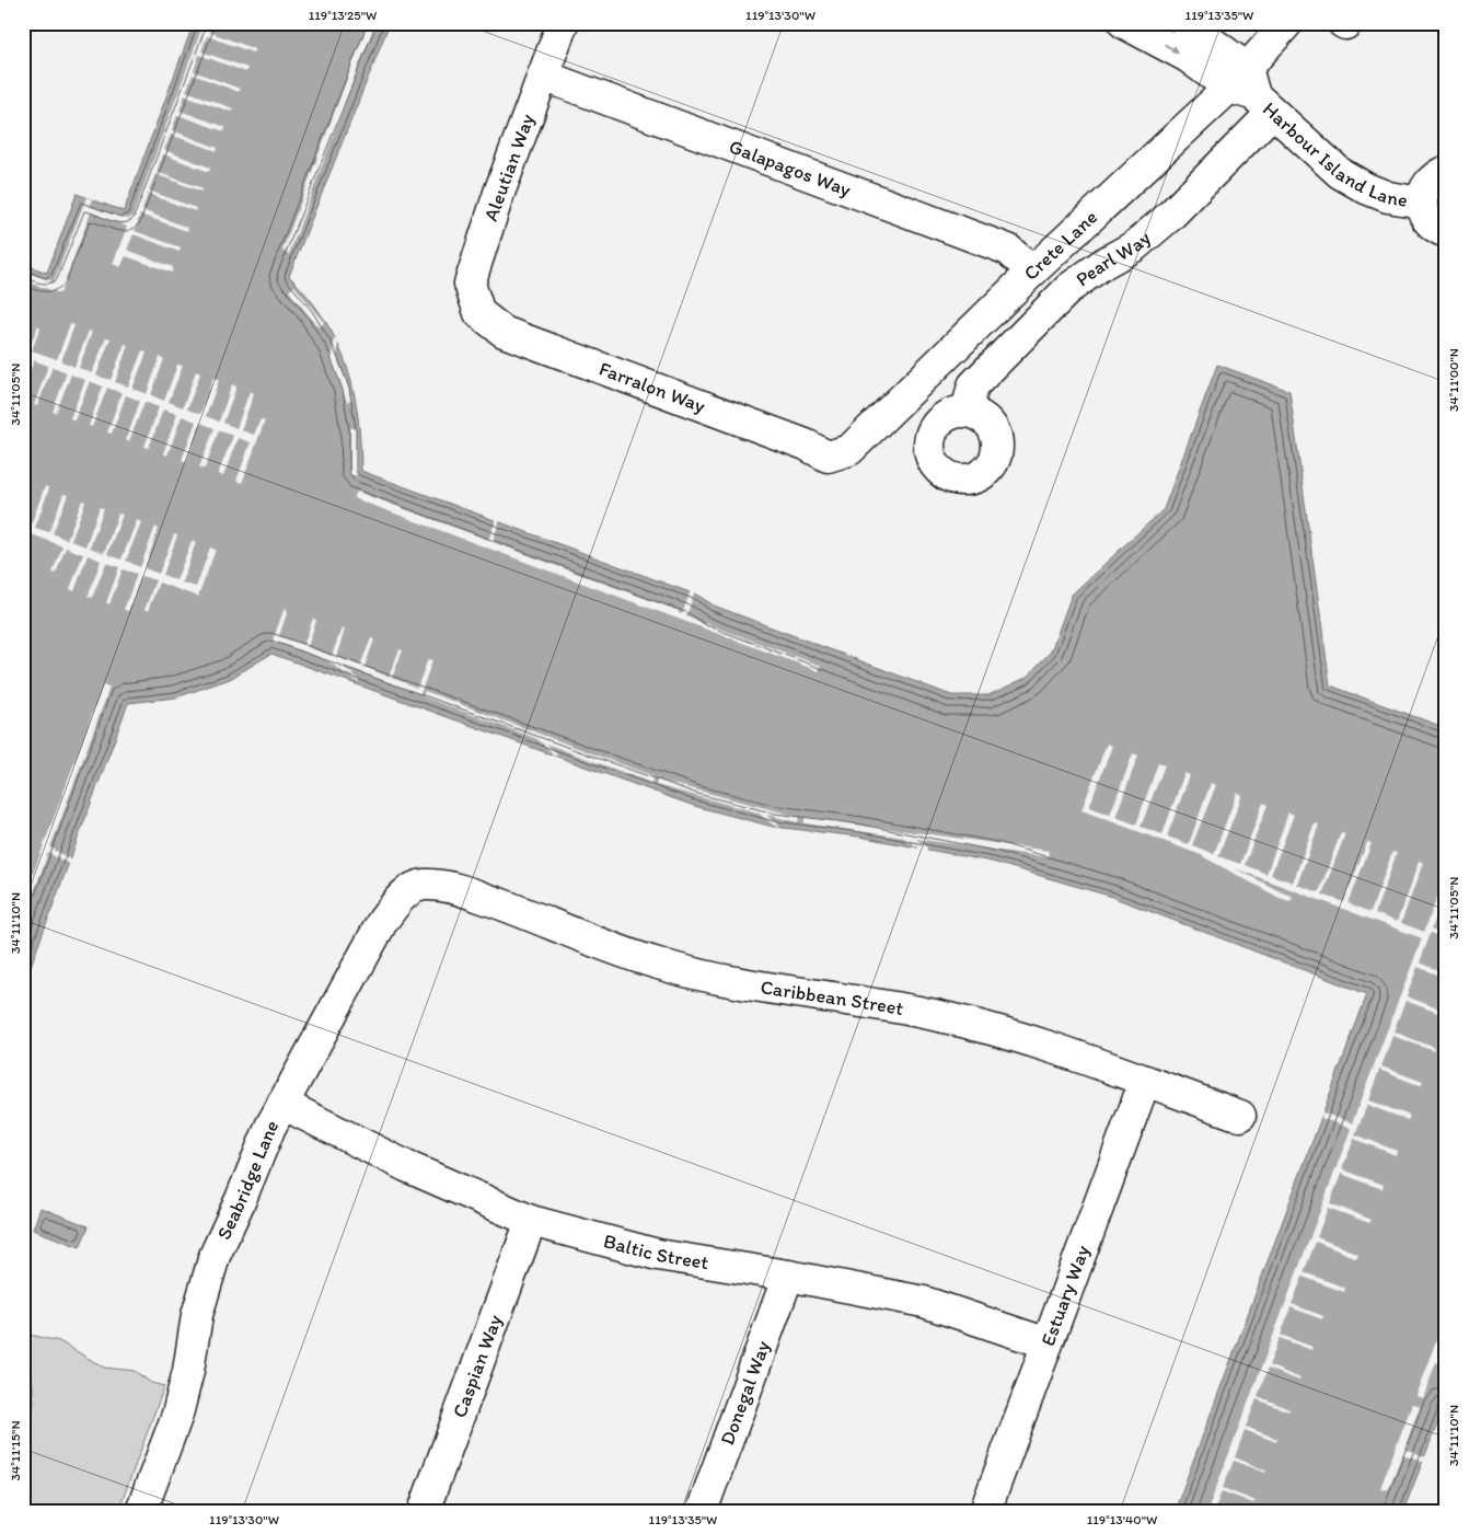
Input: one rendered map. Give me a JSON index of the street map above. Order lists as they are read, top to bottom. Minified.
{"streets":{"street":["Harbour Island Lane","Aleutian Way","Galapagos Way","Crete Lane","Pearl Way","Farralon Way","Caribbean Street","Seabridge Lane","Baltic Street","Estuary Way","Caspian Way","Donegal Way"]},"crossings":[["Harbour Island Lane","Crete Lane"],["Harbour Island Lane","Pearl Way"],["Aleutian Way","Galapagos Way"],["Aleutian Way","Farralon Way"],["Galapagos Way","Crete Lane"],["Crete Lane","Pearl Way"],["Crete Lane","Farralon Way"],["Caribbean Street","Seabridge Lane"],["Caribbean Street","Estuary Way"],["Seabridge Lane","Baltic Street"],["Baltic Street","Estuary Way"],["Baltic Street","Caspian Way"],["Baltic Street","Donegal Way"]],"coordinates":["119°13'25\"W","119°13'30\"W","119°13'35\"W","34°11'00\"N","34°11'05\"N","34°11'10\"N","34°11'15\"N","119°13'40\"W"]}
